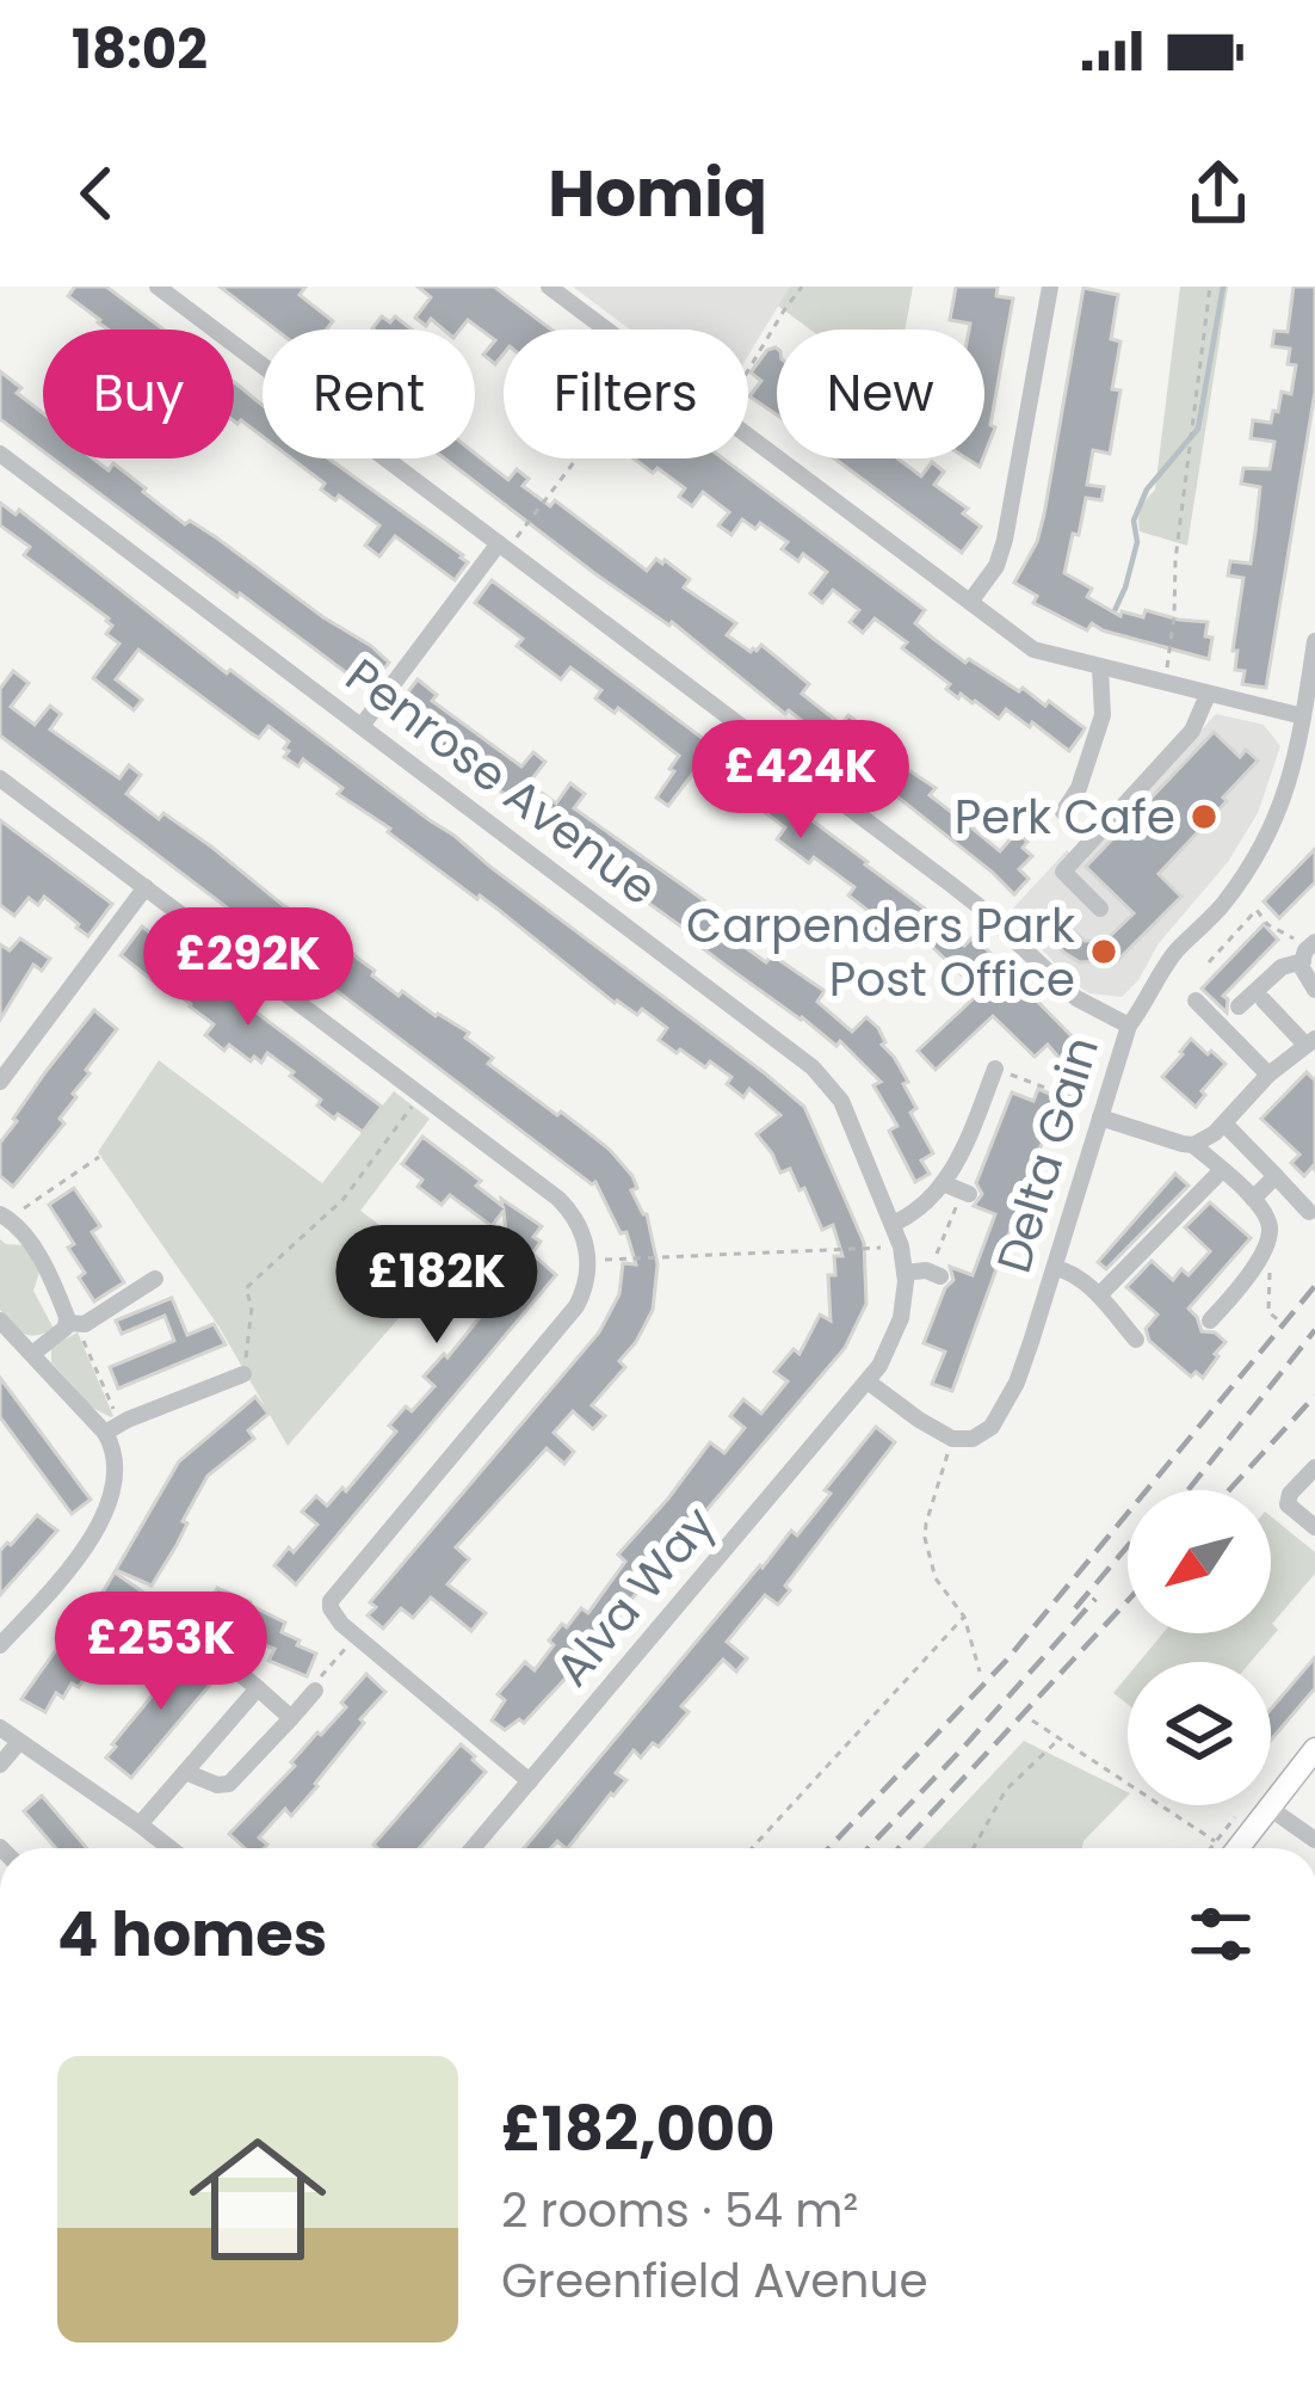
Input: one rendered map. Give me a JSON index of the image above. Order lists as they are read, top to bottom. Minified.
{"streets":{"street":["Penrose Avenue","Delta Gain","Alva Way"]},"crossings":[["Penrose Avenue","Alva Way"]],"places":["Perk Cafe","Carpenders Park Post Office"],"north":"bottom left","page":{"status":"18:02","header":"Homiq","chip":["Buy","Rent","Filters","New"],"price":["£424K","£292K","£182K","£253K"],"heading":"4 homes","list":[{"name":"£182,000","note":"2 rooms · 54 m² · Greenfield Avenue"}]}}
